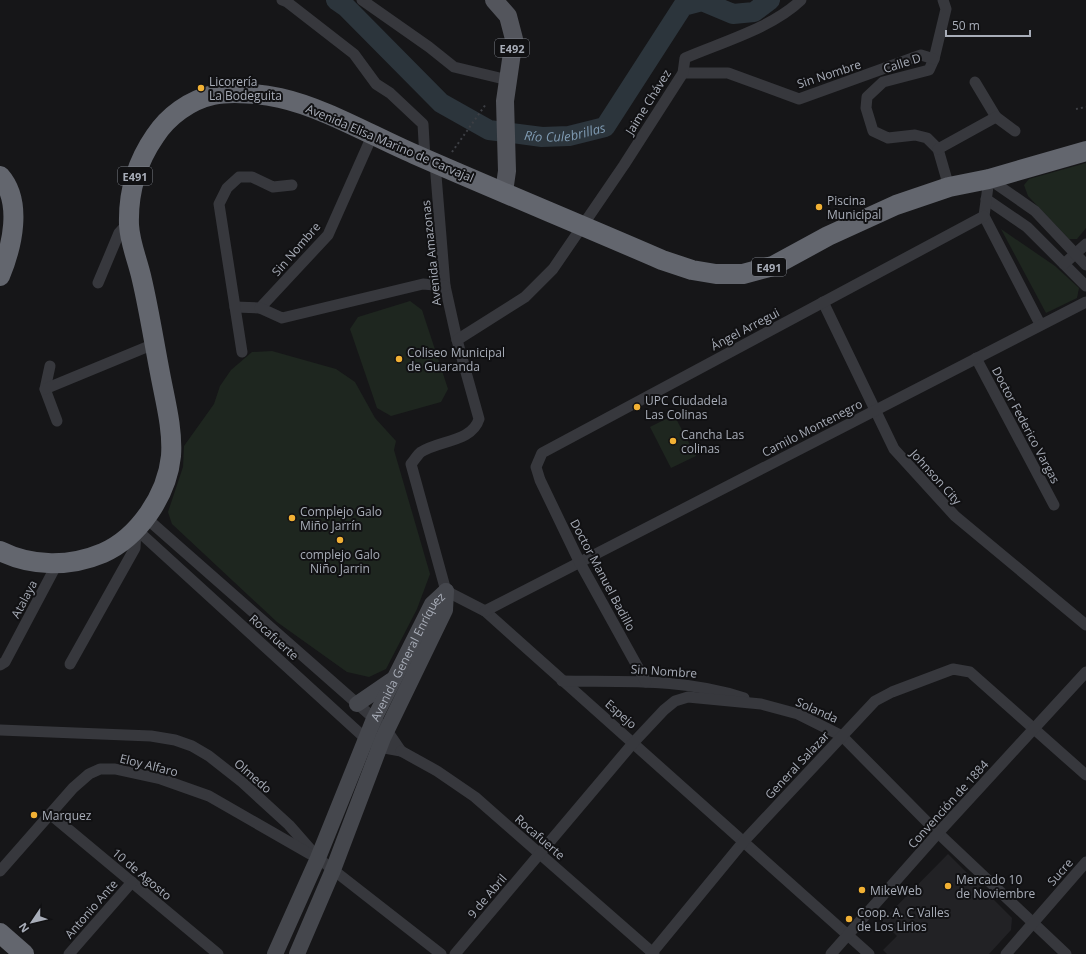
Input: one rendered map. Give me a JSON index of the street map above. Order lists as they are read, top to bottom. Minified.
{"streets":{"highway":["Avenida Elisa Marino de Carvajal","E491"],"main road":["E492"],"street":["Calle D","Sin Nombre","Jaime Chávez","Avenida Amazonas","Ángel Arregui","Doctor Federico Vargas","Camilo Montenegro","Johnson City","Doctor Manuel Badillo","Atalaya","Rocafuerte","Avenida General Enríquez","Solanda","Espejo","Eloy Alfaro","General Salazar","Olmedo","Convención de 1884","Sucre","10 de Agosto","9 de Abril","Antonio Ante"]},"crossings":[["E492","Avenida Elisa Marino de Carvajal"],["Calle D","Sin Nombre"],["Sin Nombre","Jaime Chávez"],["Sin Nombre","Avenida Elisa Marino de Carvajal"],["Sin Nombre","Doctor Manuel Badillo"],["Sin Nombre","Solanda"],["Sin Nombre","Espejo"],["Jaime Chávez","Avenida Elisa Marino de Carvajal"],["Jaime Chávez","Avenida Amazonas"],["Avenida Elisa Marino de Carvajal","E491"],["Avenida Elisa Marino de Carvajal","Avenida Amazonas"],["Avenida Elisa Marino de Carvajal","Atalaya"],["Avenida Elisa Marino de Carvajal","Rocafuerte"],["Avenida Amazonas","Avenida General Enríquez"],["Avenida Amazonas","Espejo"],["Ángel Arregui","Johnson City"],["Ángel Arregui","Doctor Manuel Badillo"],["Doctor Federico Vargas","Camilo Montenegro"],["Camilo Montenegro","Johnson City"],["Camilo Montenegro","Doctor Manuel Badillo"],["Camilo Montenegro","Espejo"],["Rocafuerte","Avenida General Enríquez"],["Rocafuerte","Solanda"],["Rocafuerte","General Salazar"],["Rocafuerte","9 de Abril"],["Avenida General Enríquez","Espejo"],["Avenida General Enríquez","Eloy Alfaro"],["Avenida General Enríquez","Olmedo"],["Solanda","Espejo"],["Solanda","General Salazar"],["Solanda","Convención de 1884"],["Solanda","Sucre"],["Solanda","9 de Abril"],["Espejo","General Salazar"],["Espejo","Convención de 1884"],["Eloy Alfaro","Olmedo"],["Eloy Alfaro","10 de Agosto"],["General Salazar","Convención de 1884"],["10 de Agosto","Antonio Ante"]],"water":["Río Culebrillas"],"places":["Licorería La Bodeguita","Piscina Municipal","Coliseo Municipal de Guaranda","UPC Ciudadela Las Colinas","Cancha Las colinas","Complejo Galo Miño Jarrín","complejo Galo Niño Jarrin","Marquez","Mercado 10 de Noviembre","MikeWeb","Coop. A. C Valles de Los Lirios"],"scale_bar":"50 m","north":"bottom left"}
